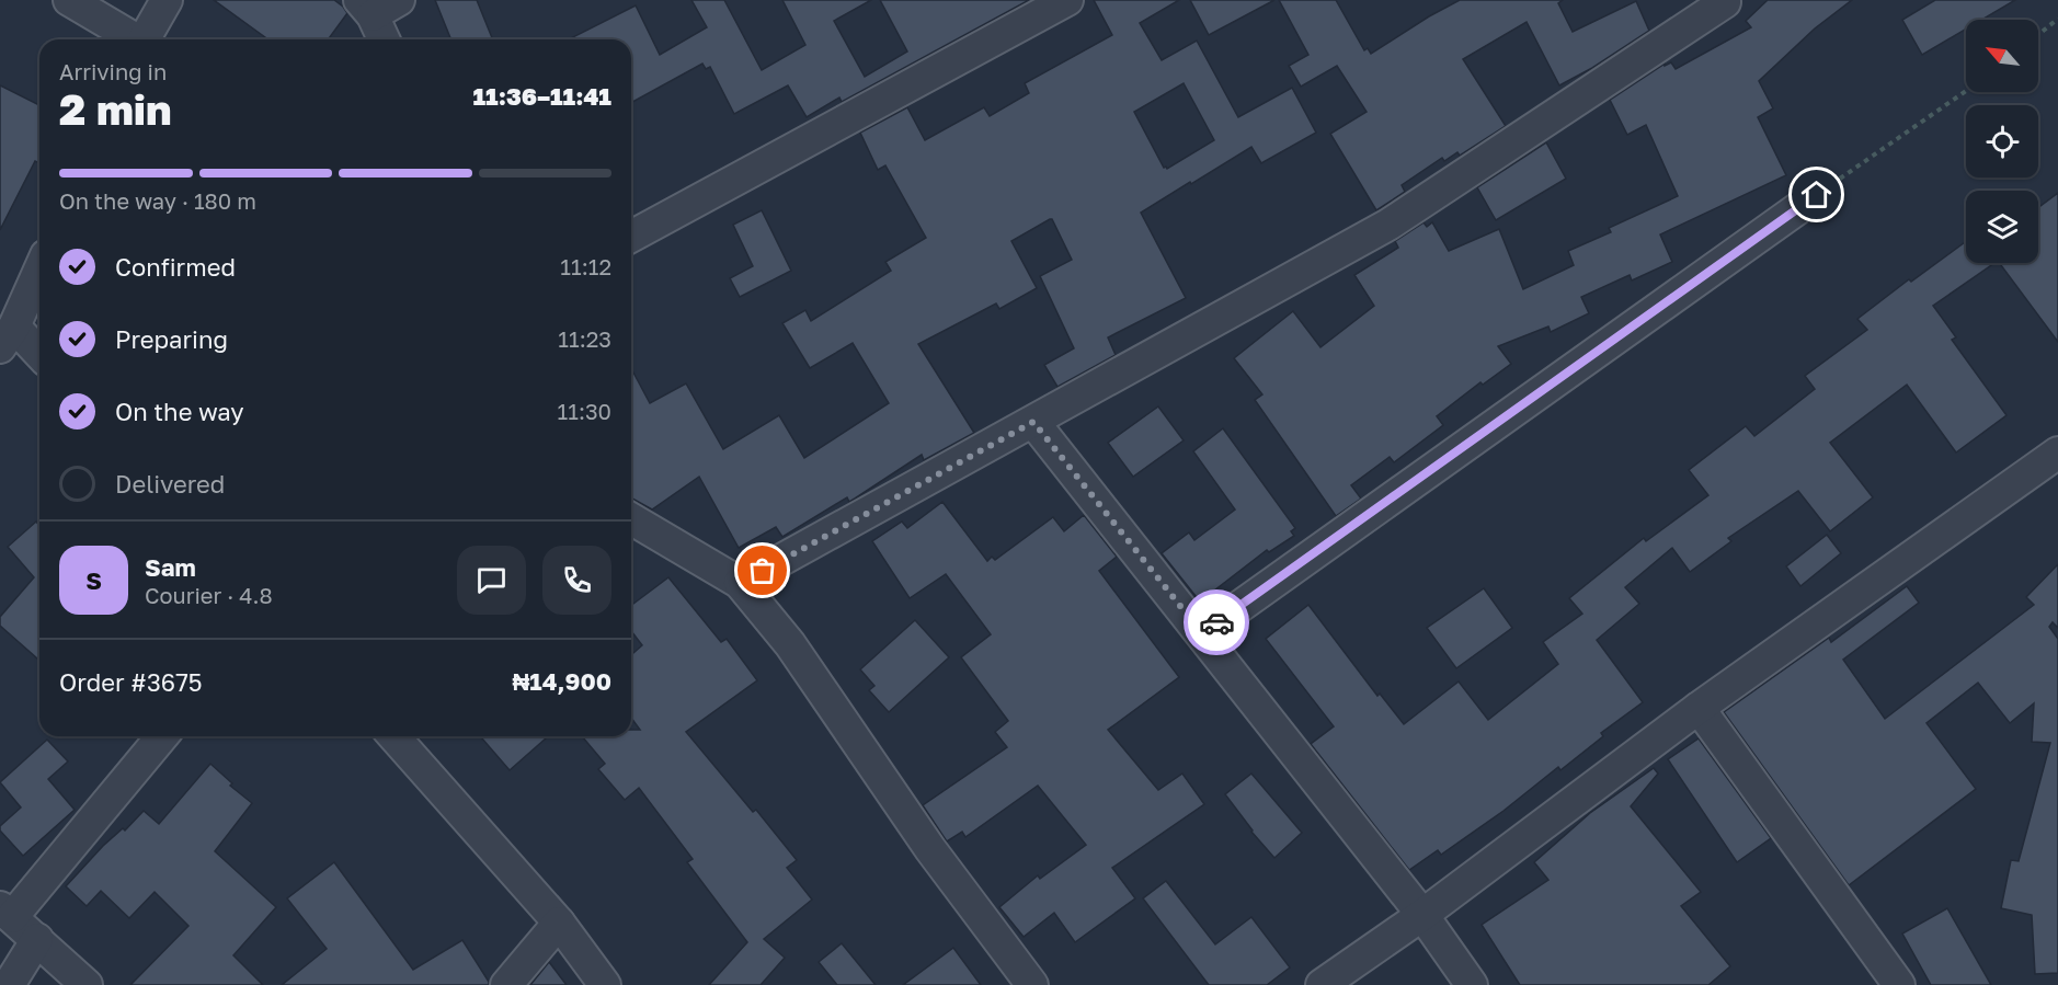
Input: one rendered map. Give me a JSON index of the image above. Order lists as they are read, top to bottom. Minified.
{"north":"top left","page":{"heading":["2 min","Arriving in","11:36–11:41"],"panel":["Sam","Courier · 4.8","Order #3675","₦14,900"],"bar":"On the way · 180 m","list":[["Confirmed","11:12"],["Preparing","11:23"],["On the way","11:30"],"Delivered"],"round":"S"}}
